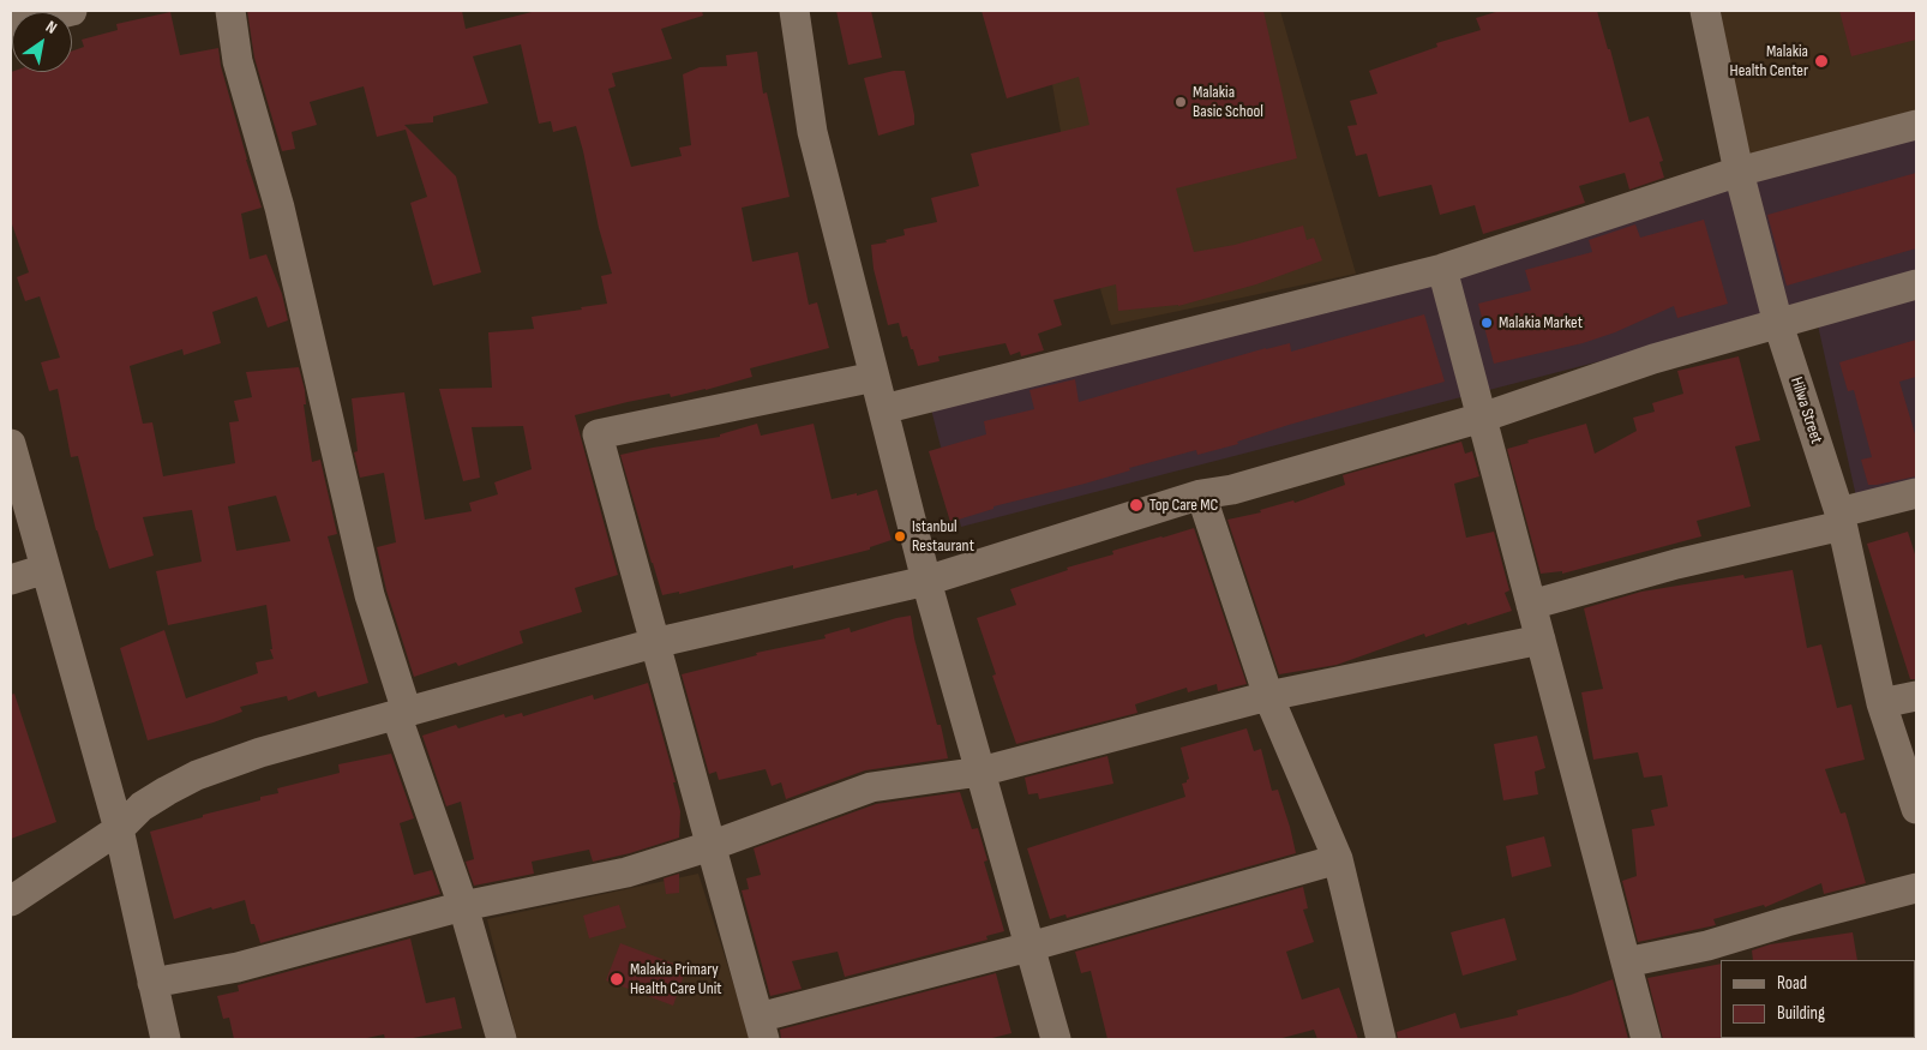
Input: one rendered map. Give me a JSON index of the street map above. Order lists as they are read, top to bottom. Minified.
{"streets":{"street":["Hilwa Street"]},"places":["Malakia Health Center","Malakia Basic School","Malakia Market","Top Care MC","Istanbul Restaurant","Malakia Primary Health Care Unit"],"legend":["Road","Building"],"north":"top right"}
